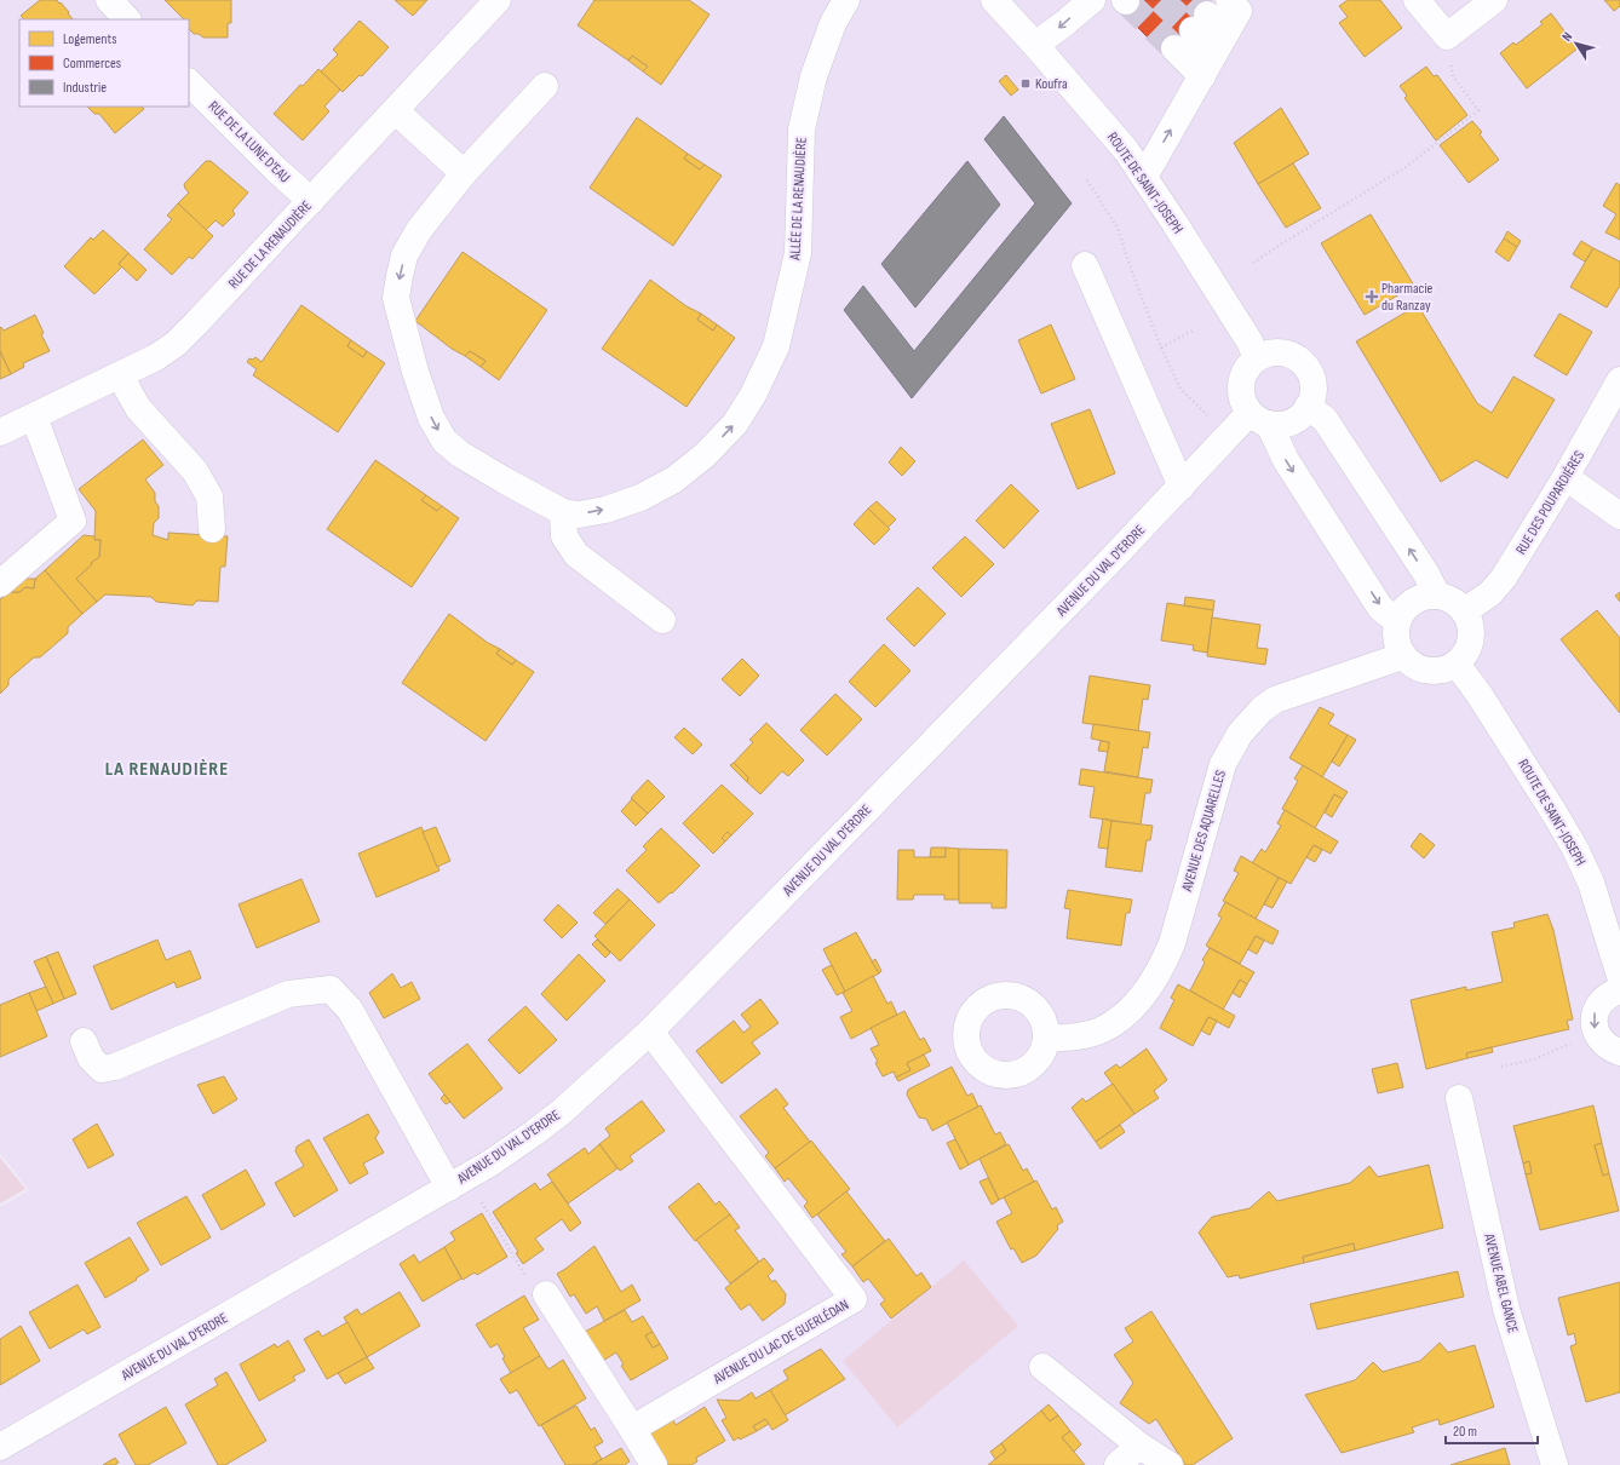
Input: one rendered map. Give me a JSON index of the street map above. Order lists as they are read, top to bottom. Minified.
{"streets":{"street":["RUE DE LA LUNE D'EAU","ROUTE DE SAINT-JOSEPH","ALLÉE DE LA RENAUDIÈRE","RUE DE LA RENAUDIÈRE","RUE DES POUPARDIÈRES","AVENUE DU VAL D'ERDRE","AVENUE DES AQUARELLES","AVENUE ABEL GANCE","AVENUE DU LAC DE GUERLÉDAN"]},"crossings":[["RUE DE LA LUNE D'EAU","RUE DE LA RENAUDIÈRE"],["ROUTE DE SAINT-JOSEPH","RUE DES POUPARDIÈRES"],["ROUTE DE SAINT-JOSEPH","AVENUE DU VAL D'ERDRE"],["ROUTE DE SAINT-JOSEPH","AVENUE DES AQUARELLES"],["RUE DES POUPARDIÈRES","AVENUE DES AQUARELLES"],["AVENUE DU VAL D'ERDRE","AVENUE DU LAC DE GUERLÉDAN"]],"districts":["LA RENAUDIÈRE"],"places":{"transit":["Koufra"],"health":["Pharmacie du Ranzay"]},"legend":["Logements","Commerces","Industrie"],"scale_bar":"20 m","north":"top left"}
